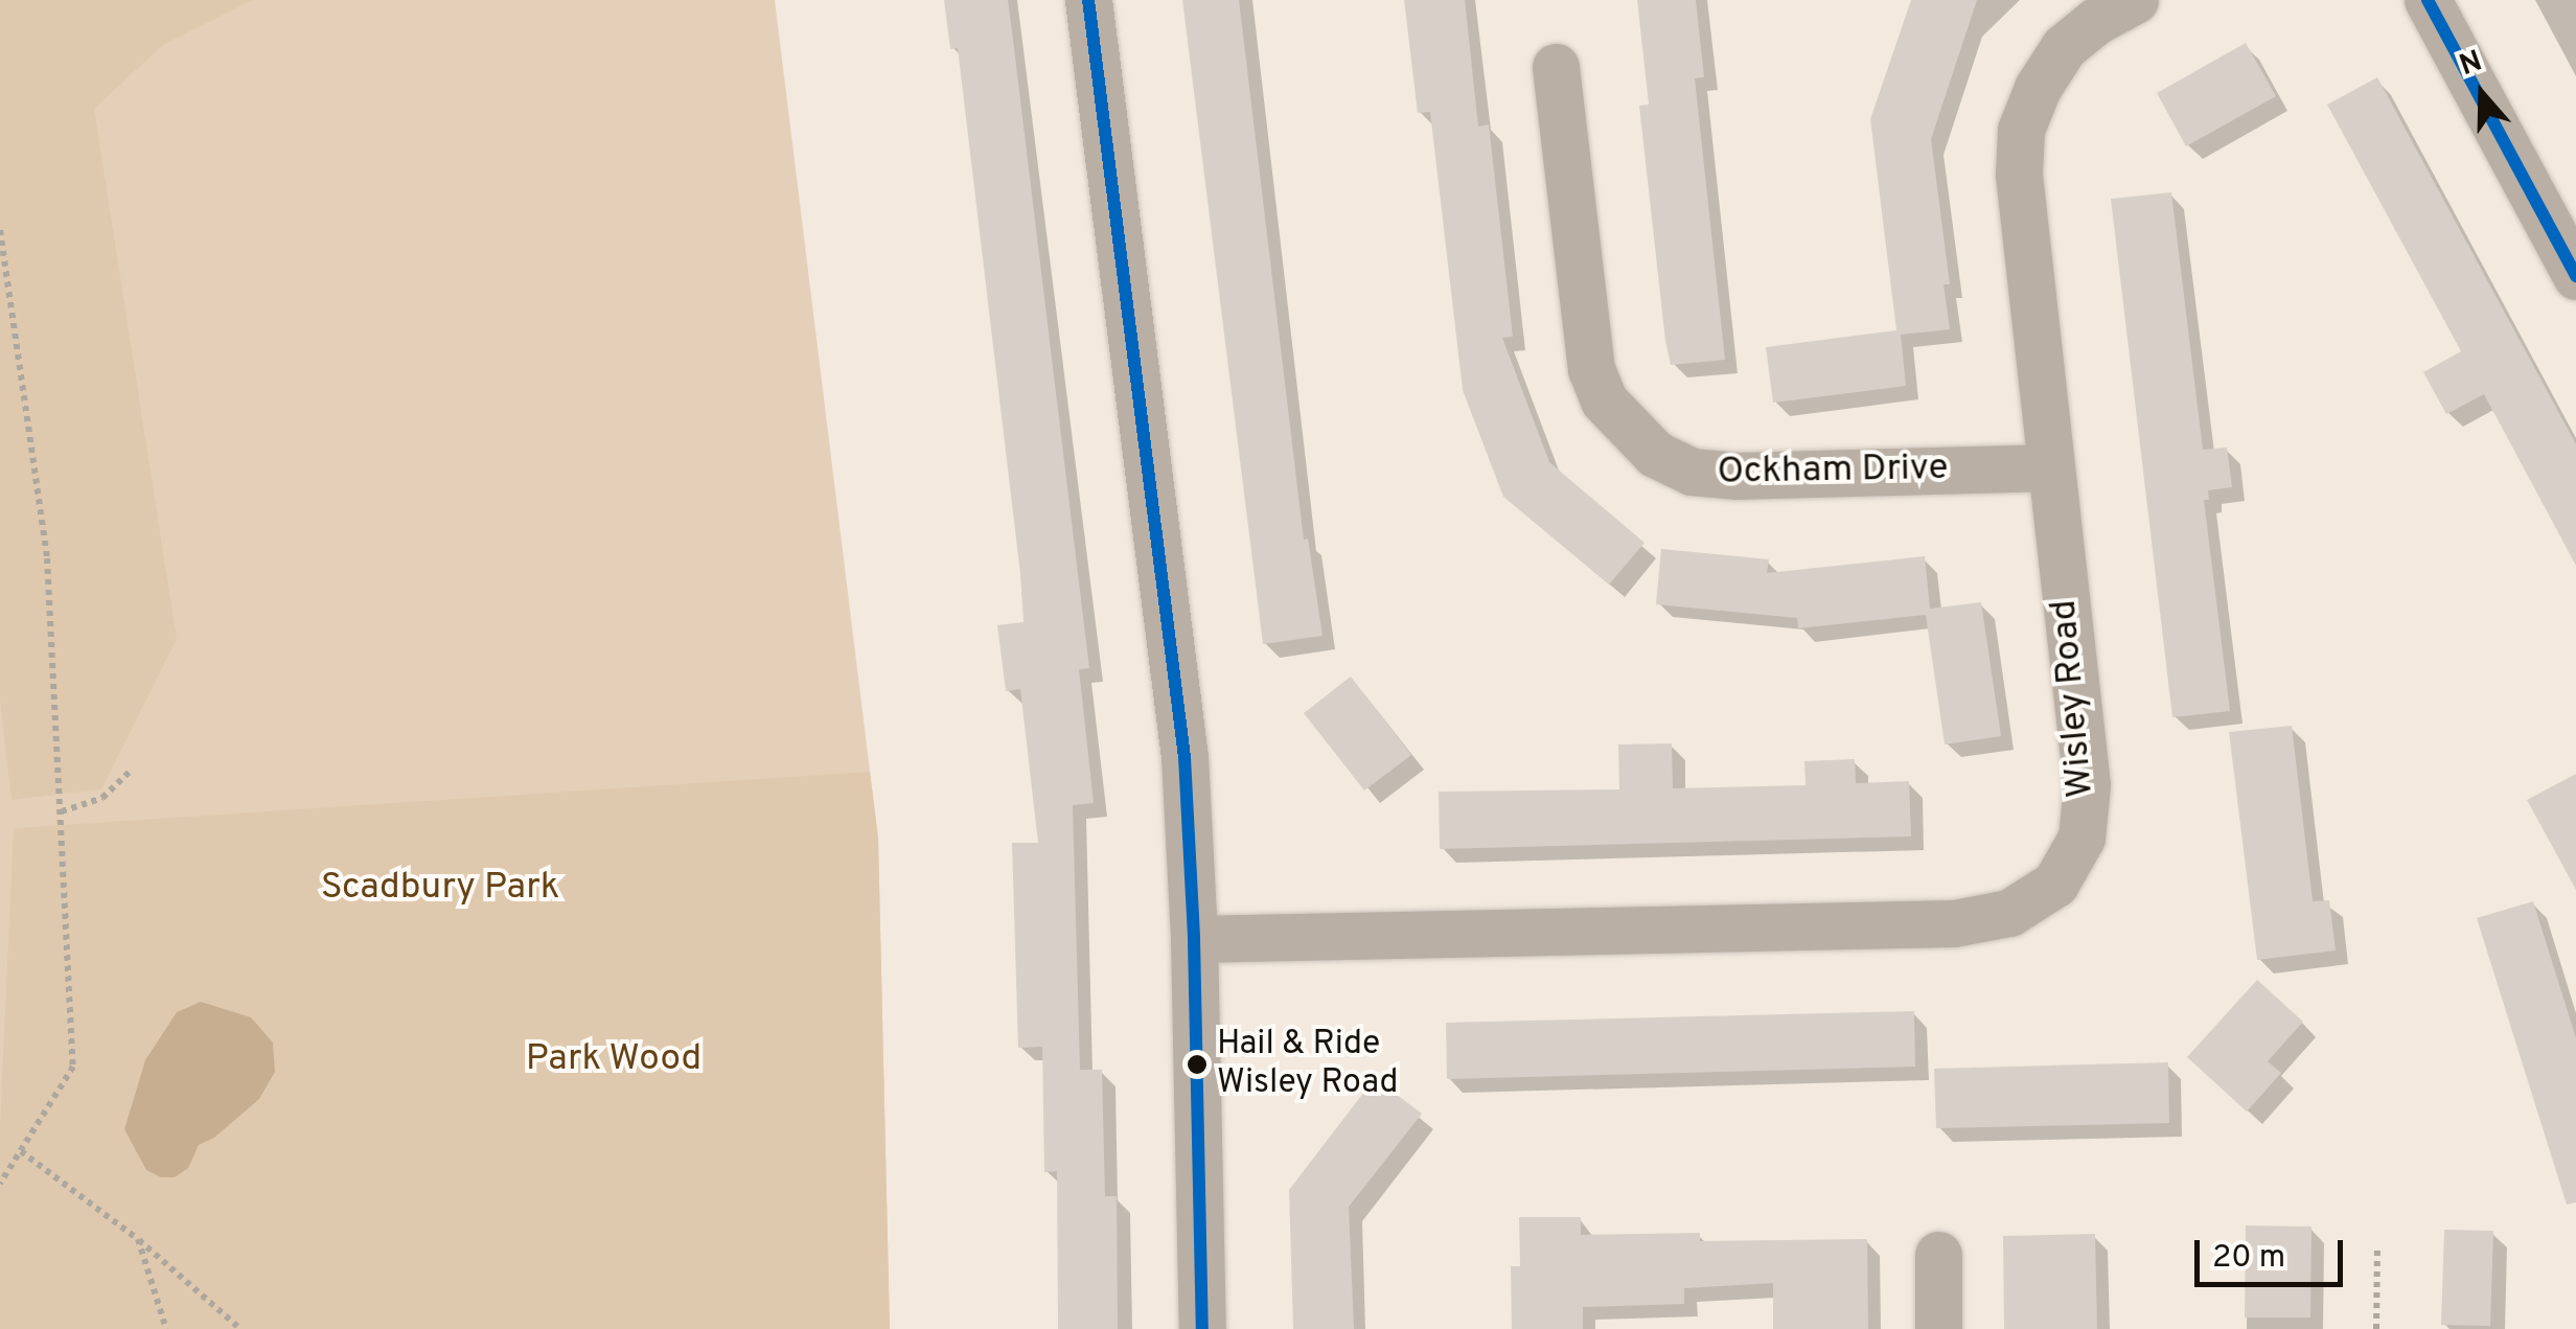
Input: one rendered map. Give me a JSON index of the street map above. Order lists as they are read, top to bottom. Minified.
{"streets":{"street":["Ockham Drive","Wisley Road"]},"crossings":[["Ockham Drive","Wisley Road"]],"parks":["Scadbury Park","Park Wood"],"places":["Hail & Ride Wisley Road"],"scale_bar":"20 m","north":"top"}
